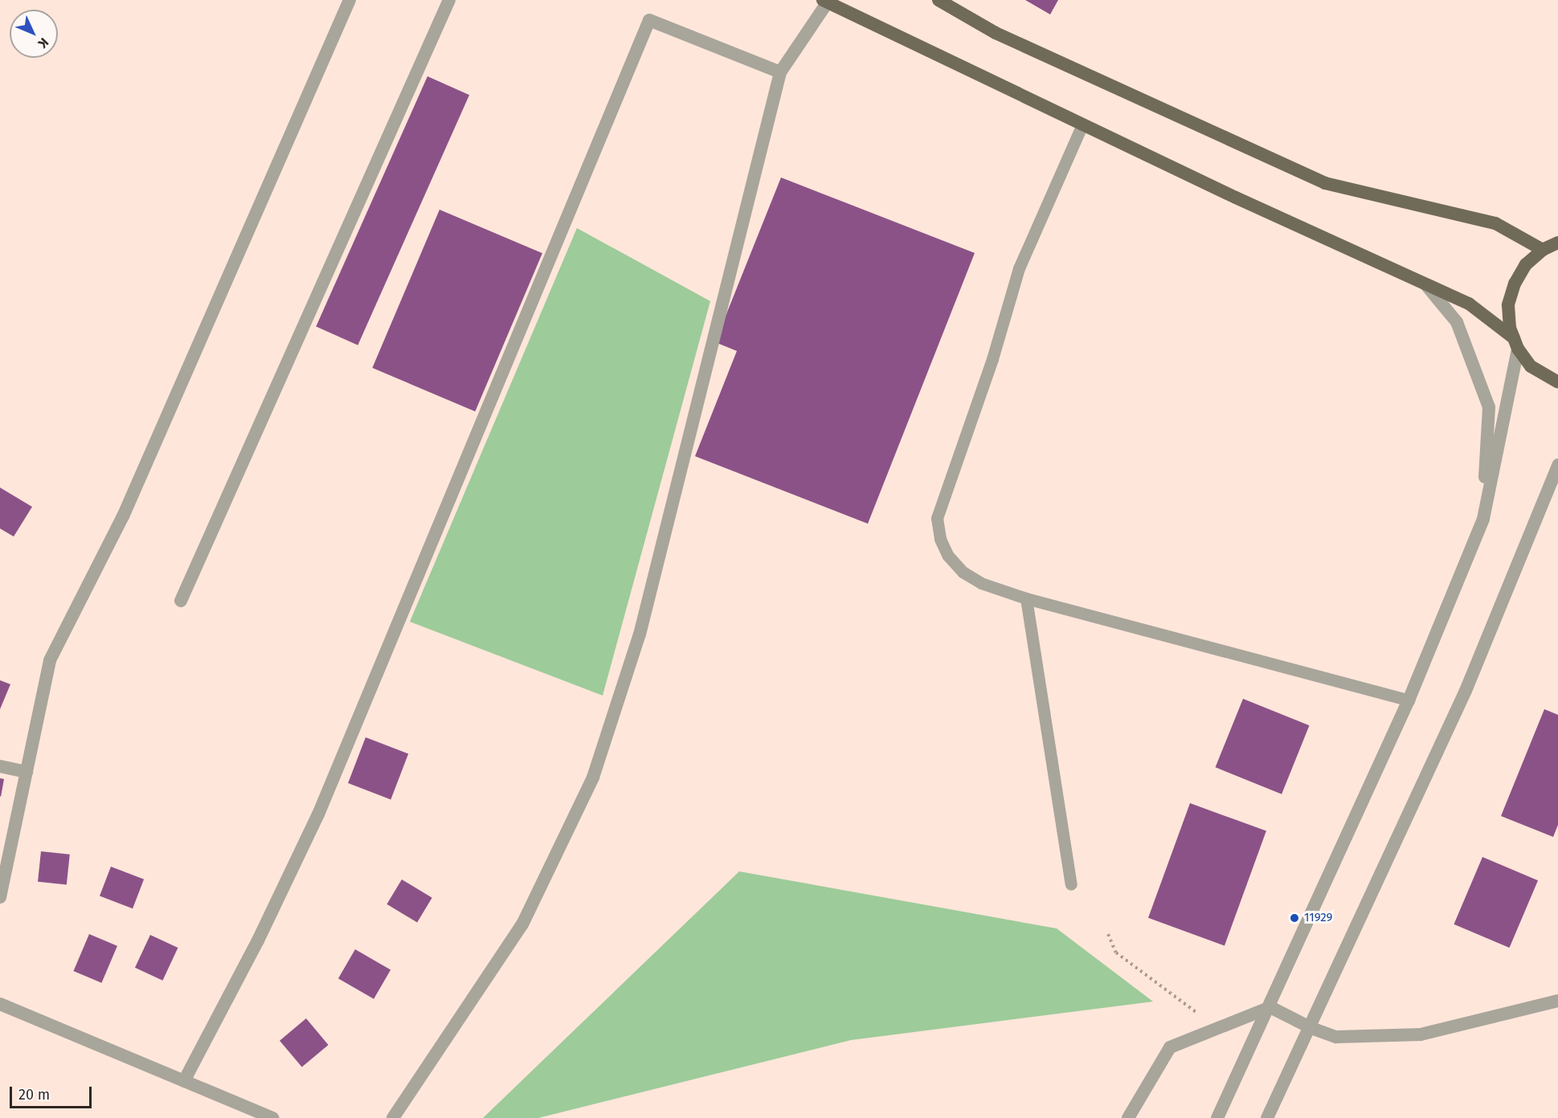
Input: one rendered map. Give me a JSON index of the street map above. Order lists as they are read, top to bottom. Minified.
{"places":["11929"],"scale_bar":"20 m","north":"bottom right"}
